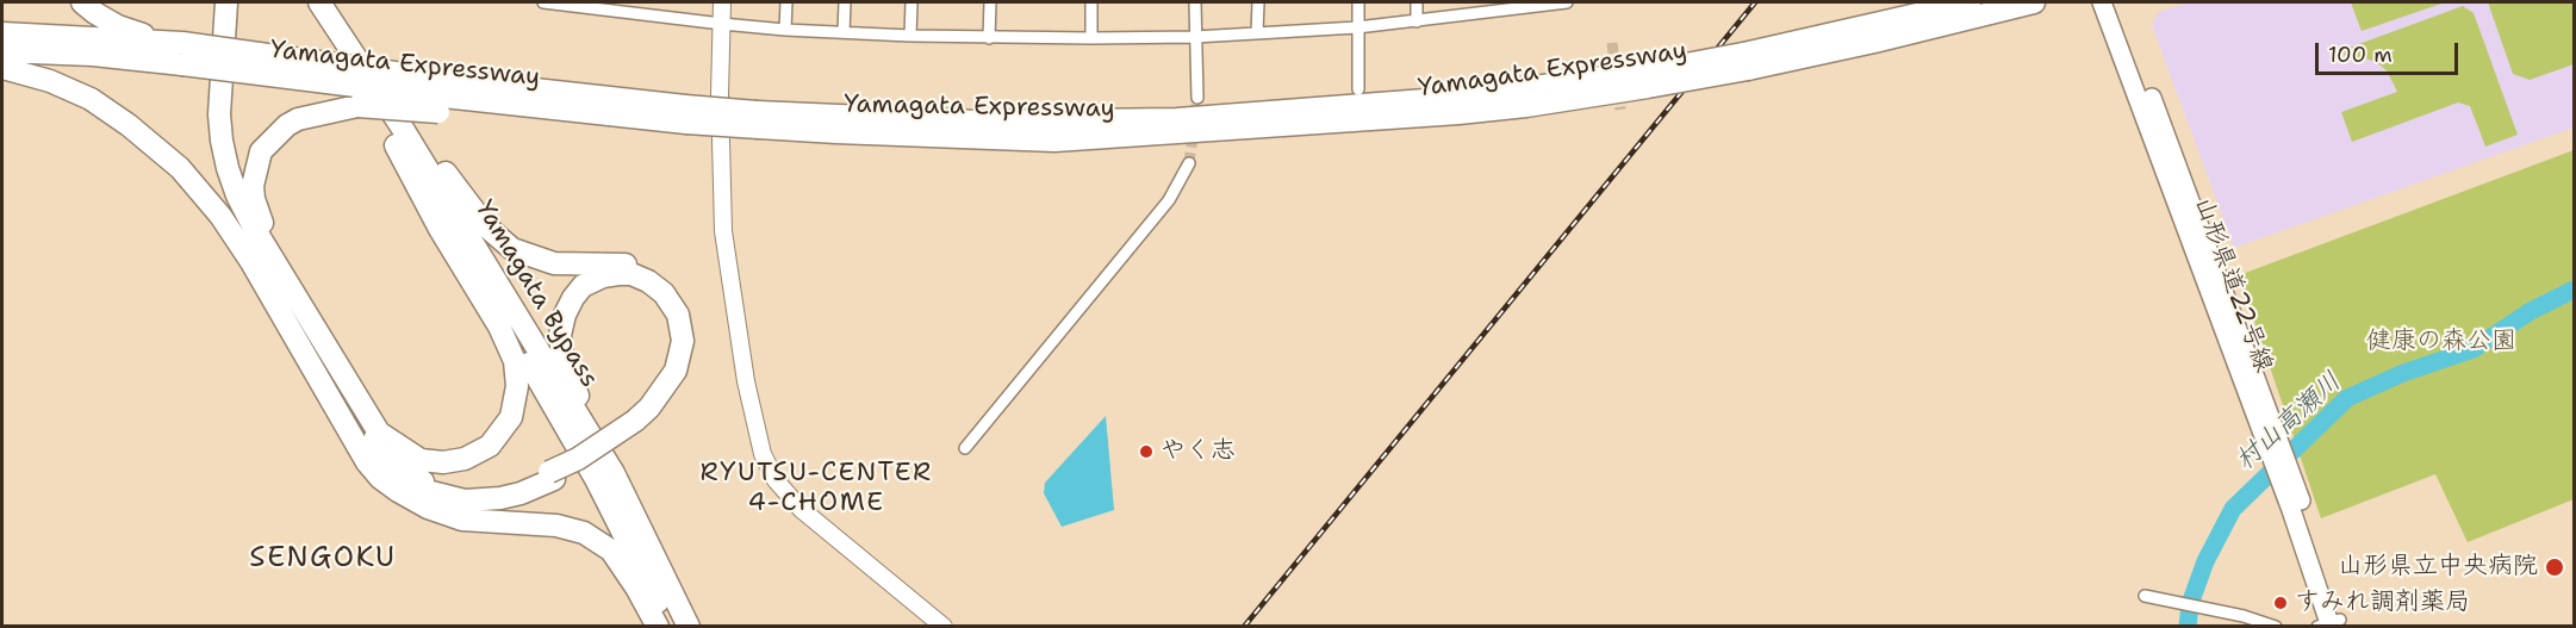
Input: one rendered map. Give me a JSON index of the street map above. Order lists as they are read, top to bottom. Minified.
{"streets":{"highway":["Yamagata Expressway","Yamagata Bypass"],"main road":["山形県道22号線"]},"districts":["RYUTSU-CENTER 4-CHOME","SENGOKU"],"water":["村山高瀬川"],"parks":["健康の森公園"],"places":["やく志","山形県立中央病院","すみれ調剤薬局"],"scale_bar":"100 m"}
